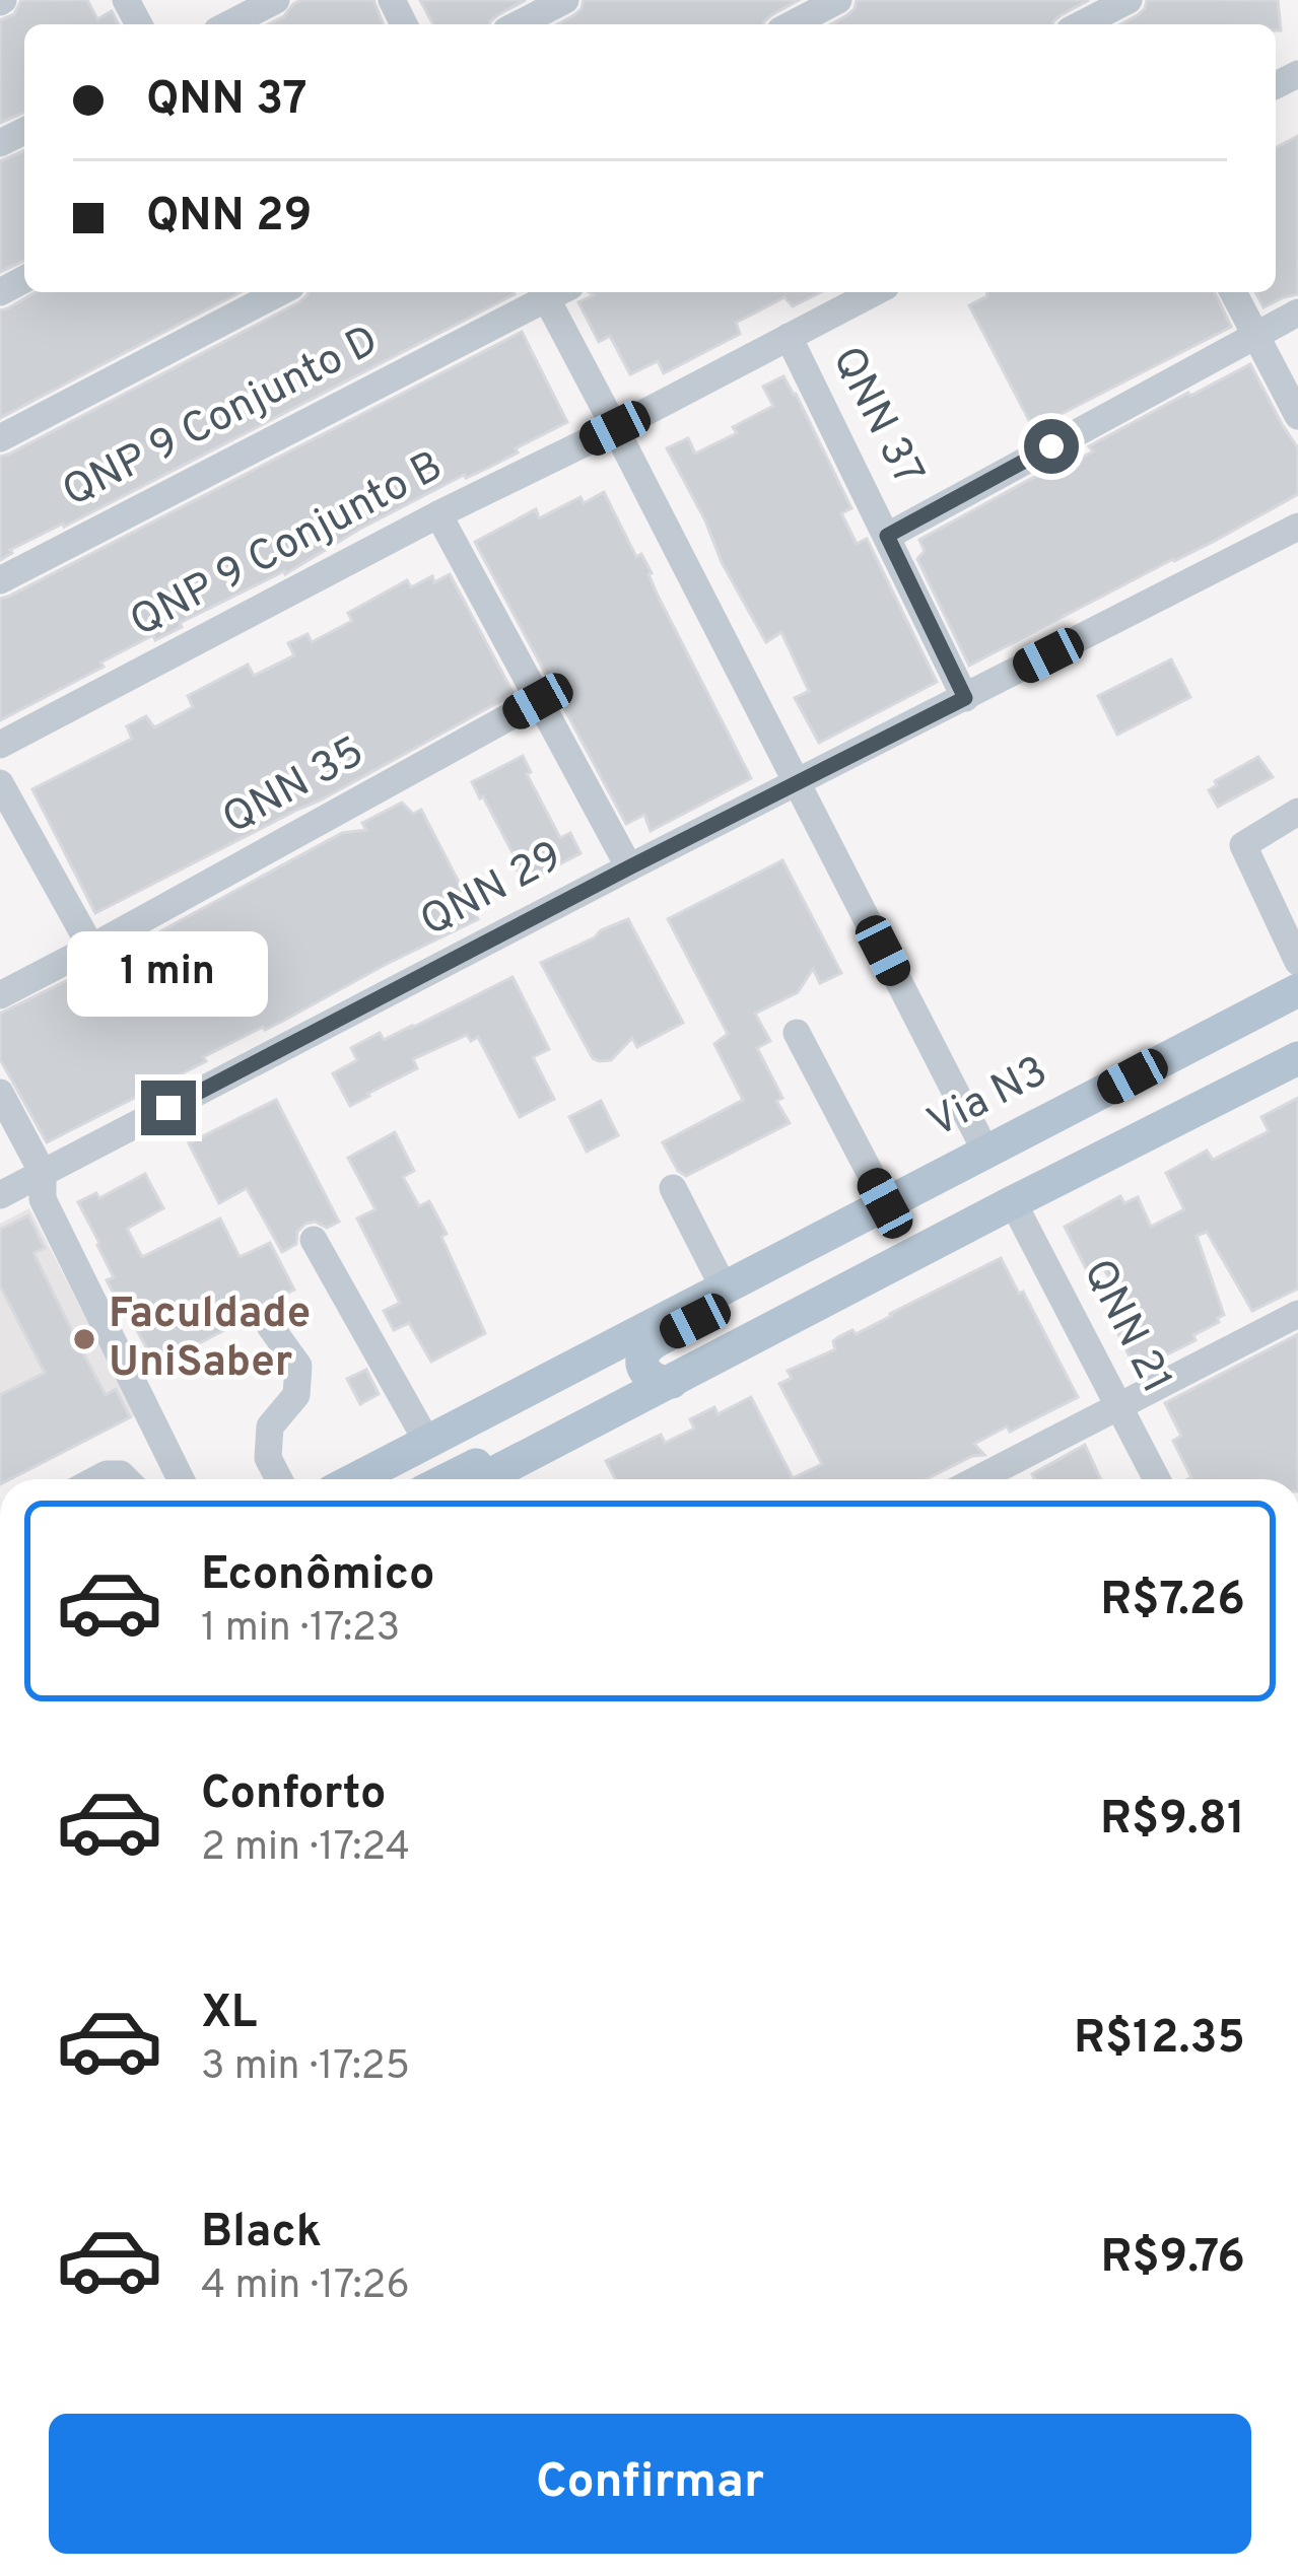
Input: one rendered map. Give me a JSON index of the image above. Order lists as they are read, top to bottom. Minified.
{"streets":{"main road":["Via N3"],"street":["QNN 37","QNP 9 Conjunto D","QNP 9 Conjunto B","QNN 35","QNN 29","QNN 21"]},"crossings":[["QNN 37","QNP 9 Conjunto B"],["QNN 37","QNN 29"]],"places":["Faculdade UniSaber"],"page":{"banner":["QNN 37","QNN 29"],"bubble":"1 min","list":[{"name":"Econômico","note":"1 min · 17:23","value":"R$7.26"},{"name":"Conforto","note":"2 min · 17:24","value":"R$9.81"},{"name":"XL","note":"3 min · 17:25","value":"R$12.35"},{"name":"Black","note":"4 min · 17:26","value":"R$9.76"}],"buttons":"Confirmar"}}
